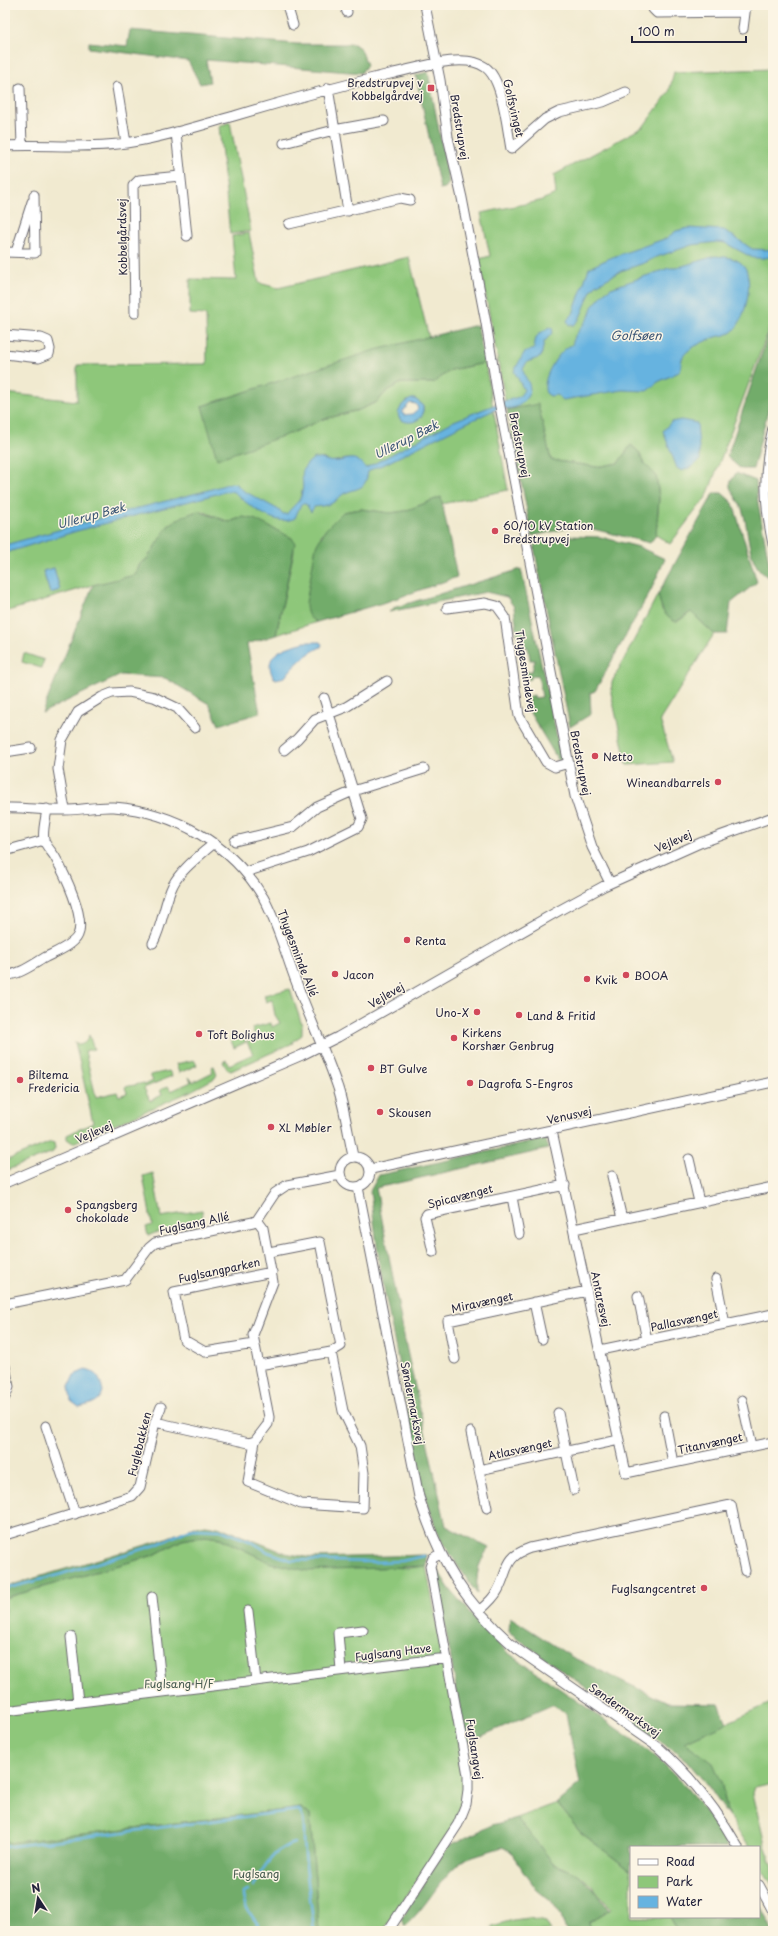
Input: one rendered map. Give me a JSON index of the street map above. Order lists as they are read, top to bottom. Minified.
{"streets":{"street":["Golfsvinget","Bredstrupvej","Kobbelgårdsvej","Thygesmindevej","Vejlevej","Thygesminde Allé","Venusvej","Spicavænget","Fuglsang Allé","Fuglsangparken","Antaresvej","Miravænget","Pallasvænget","Søndermarksvej","Titanvænget","Fuglebakken","Atlasvænget","Fuglsang Have","Fuglsangvej"]},"crossings":[["Golfsvinget","Bredstrupvej"],["Bredstrupvej","Thygesmindevej"],["Bredstrupvej","Vejlevej"],["Vejlevej","Thygesminde Allé"],["Venusvej","Antaresvej"],["Venusvej","Søndermarksvej"],["Spicavænget","Antaresvej"],["Fuglsang Allé","Fuglsangparken"],["Antaresvej","Miravænget"],["Antaresvej","Pallasvænget"],["Antaresvej","Titanvænget"],["Antaresvej","Atlasvænget"],["Søndermarksvej","Fuglsangvej"],["Fuglsang Have","Fuglsangvej"]],"water":["Golfsøen","Ullerup Bæk"],"parks":["Fuglsang H/F","Fuglsang"],"places":{"transit":["Bredstrupvej v Kobbelgårdvej"],"other":["60/10 kV Station Bredstrupvej","Netto","Wineandbarrels","Renta","Jacon","BOOA","Kvik","Uno-X","Land & Fritid","Toft Bolighus","Kirkens Korshær Genbrug","BT Gulve","Biltema Fredericia","Dagrofa S-Engros","Skousen","XL Møbler","Spangsberg chokolade","Fuglsangcentret"]},"legend":["Road","Park","Water"],"scale_bar":"100 m","north":"top"}
